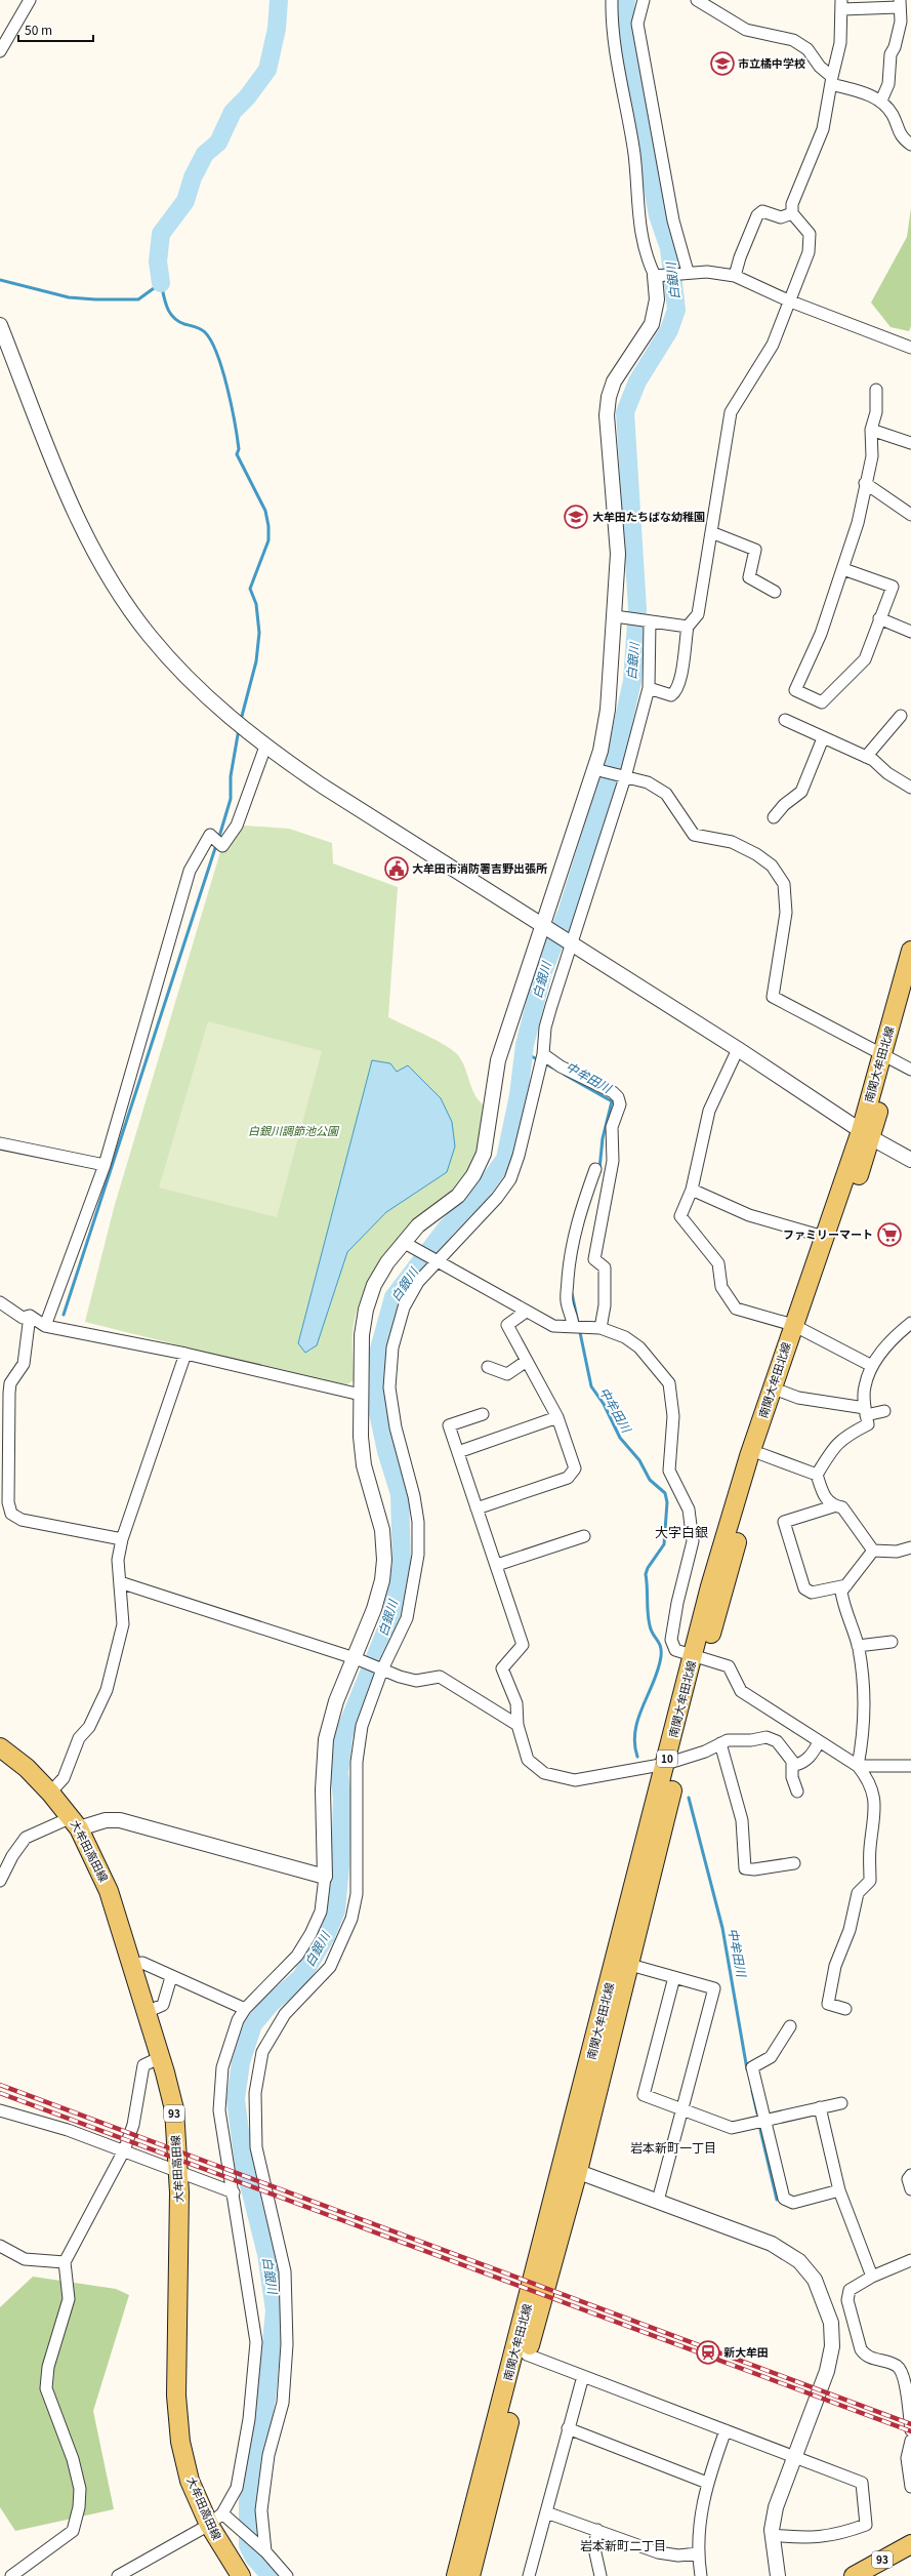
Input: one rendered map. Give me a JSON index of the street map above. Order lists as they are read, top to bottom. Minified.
{"streets":{"main road":["南関大牟田北線","10","大牟田高田線","93"]},"districts":["大字白銀","岩本新町一丁目","岩本新町二丁目"],"water":["白銀川","中牟田川"],"parks":["白銀川調節池公園"],"places":{"school or university":["市立橘中学校","大牟田たちばな幼稚園"],"public building":["大牟田市消防署吉野出張所"],"supermarket":["ファミリーマート"],"station":["新大牟田"]},"scale_bar":"50 m"}
